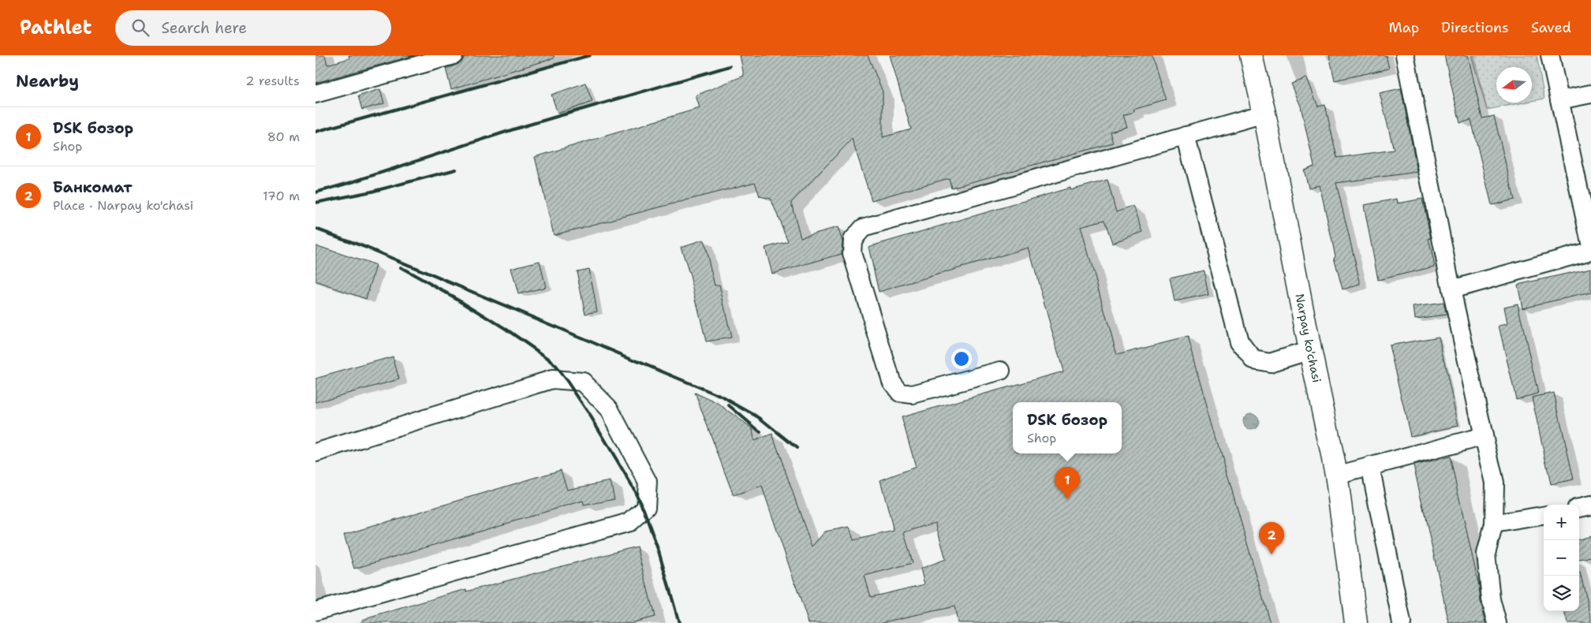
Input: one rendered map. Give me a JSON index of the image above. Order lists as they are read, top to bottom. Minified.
{"streets":{"main road":["Narpay ko'chasi"]},"north":"left","page":{"header":"Pathlet","search":"Search here","nav":["Map","Directions","Saved"],"heading":["Nearby","2 results"],"list":[{"mark":"1","name":"DSK бозор","note":"Shop","value":"80 m"},{"mark":"2","name":"Банкомат","note":"Place · Narpay ko'chasi","value":"170 m"}],"popup":["DSK бозор","Shop"],"pins":["1","2"],"map_buttons":["+","−"]}}
